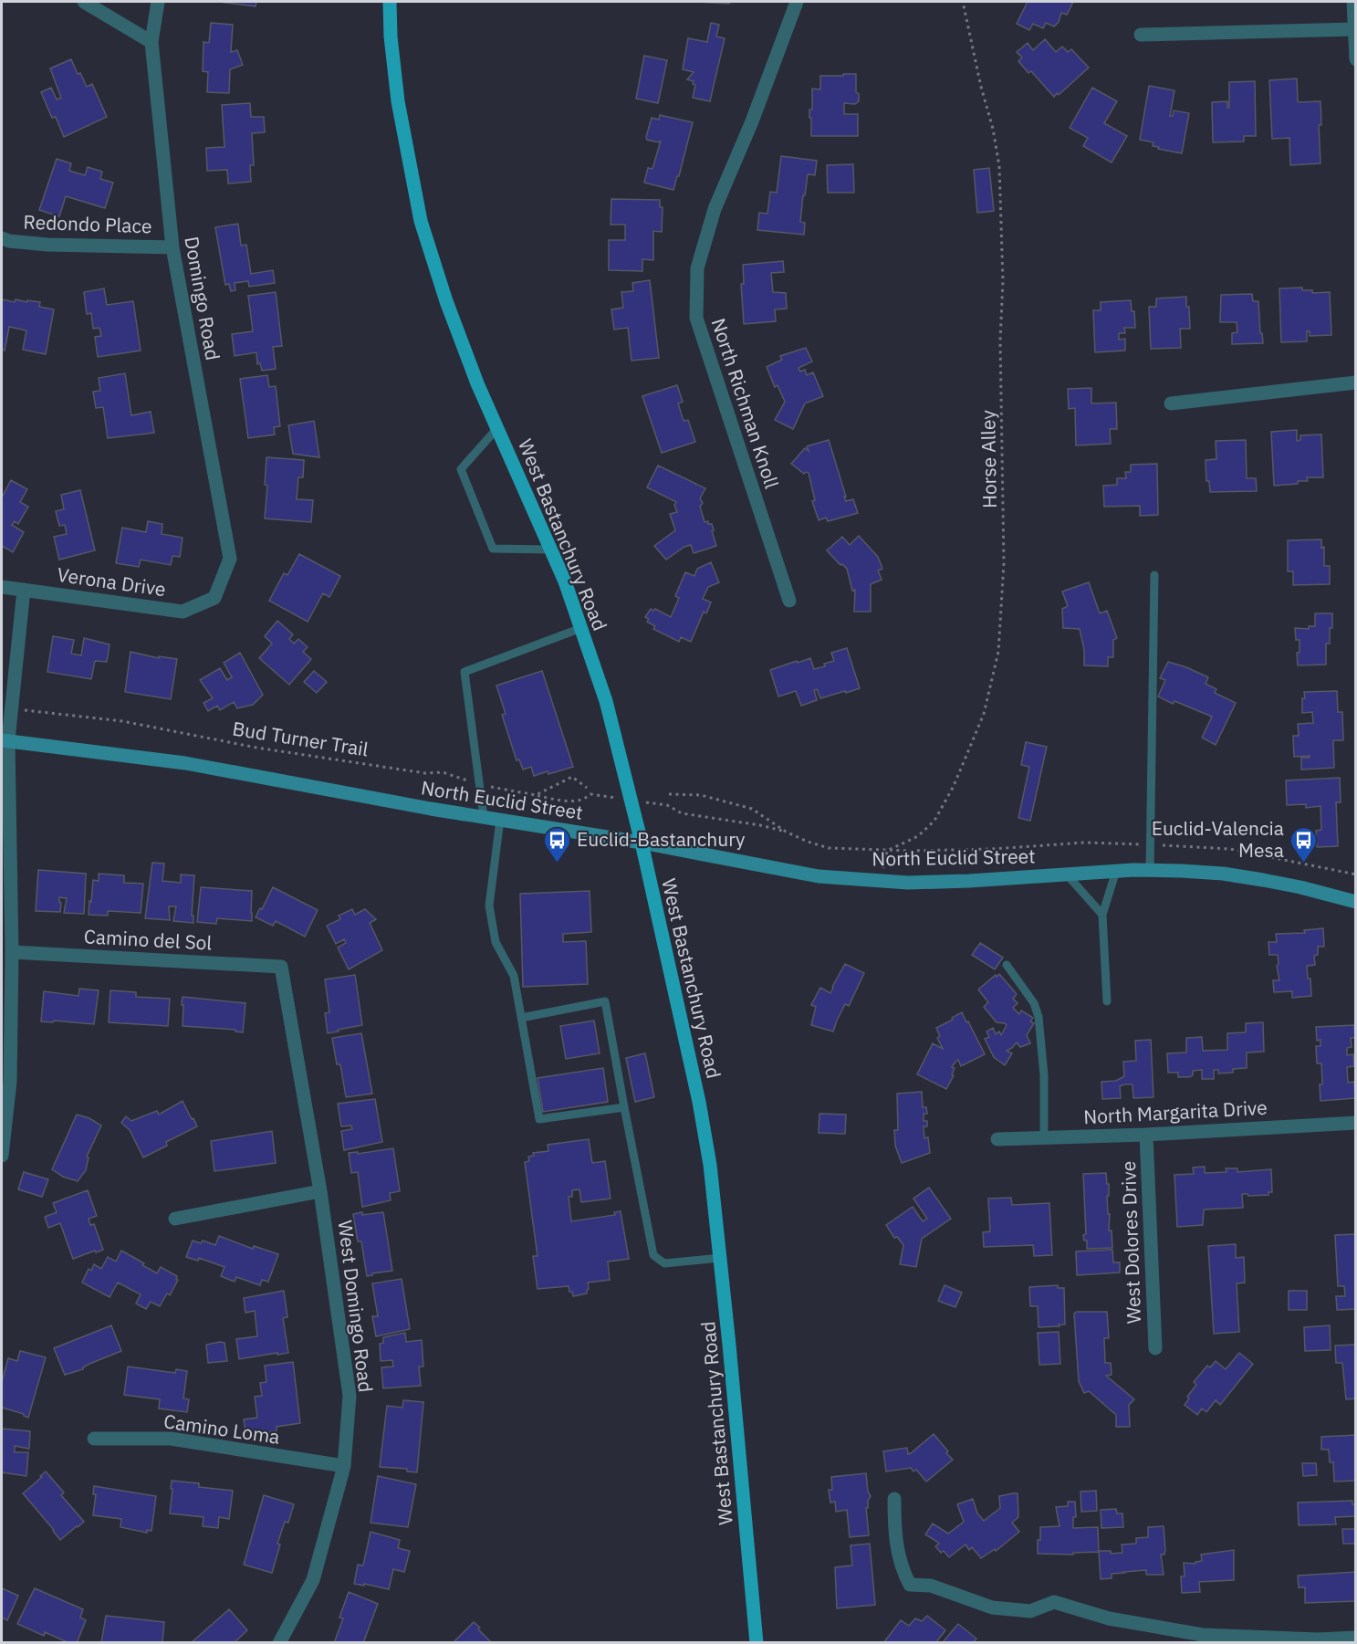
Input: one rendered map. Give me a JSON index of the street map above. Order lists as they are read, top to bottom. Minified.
{"streets":{"main road":["West Bastanchury Road","North Euclid Street"],"street":["Redondo Place","Domingo Road","North Richman Knoll","Verona Drive","Camino del Sol","North Margarita Drive","West Dolores Drive","West Domingo Road","Camino Loma"],"path":["Horse Alley","Bud Turner Trail"]},"crossings":[["Redondo Place","Domingo Road"],["Domingo Road","Verona Drive"],["West Bastanchury Road","Bud Turner Trail"],["West Bastanchury Road","North Euclid Street"],["Camino del Sol","West Domingo Road"],["North Margarita Drive","West Dolores Drive"],["West Domingo Road","Camino Loma"]],"places":{"bus stop":["Euclid-Bastanchury","Euclid-Valencia Mesa"]}}
